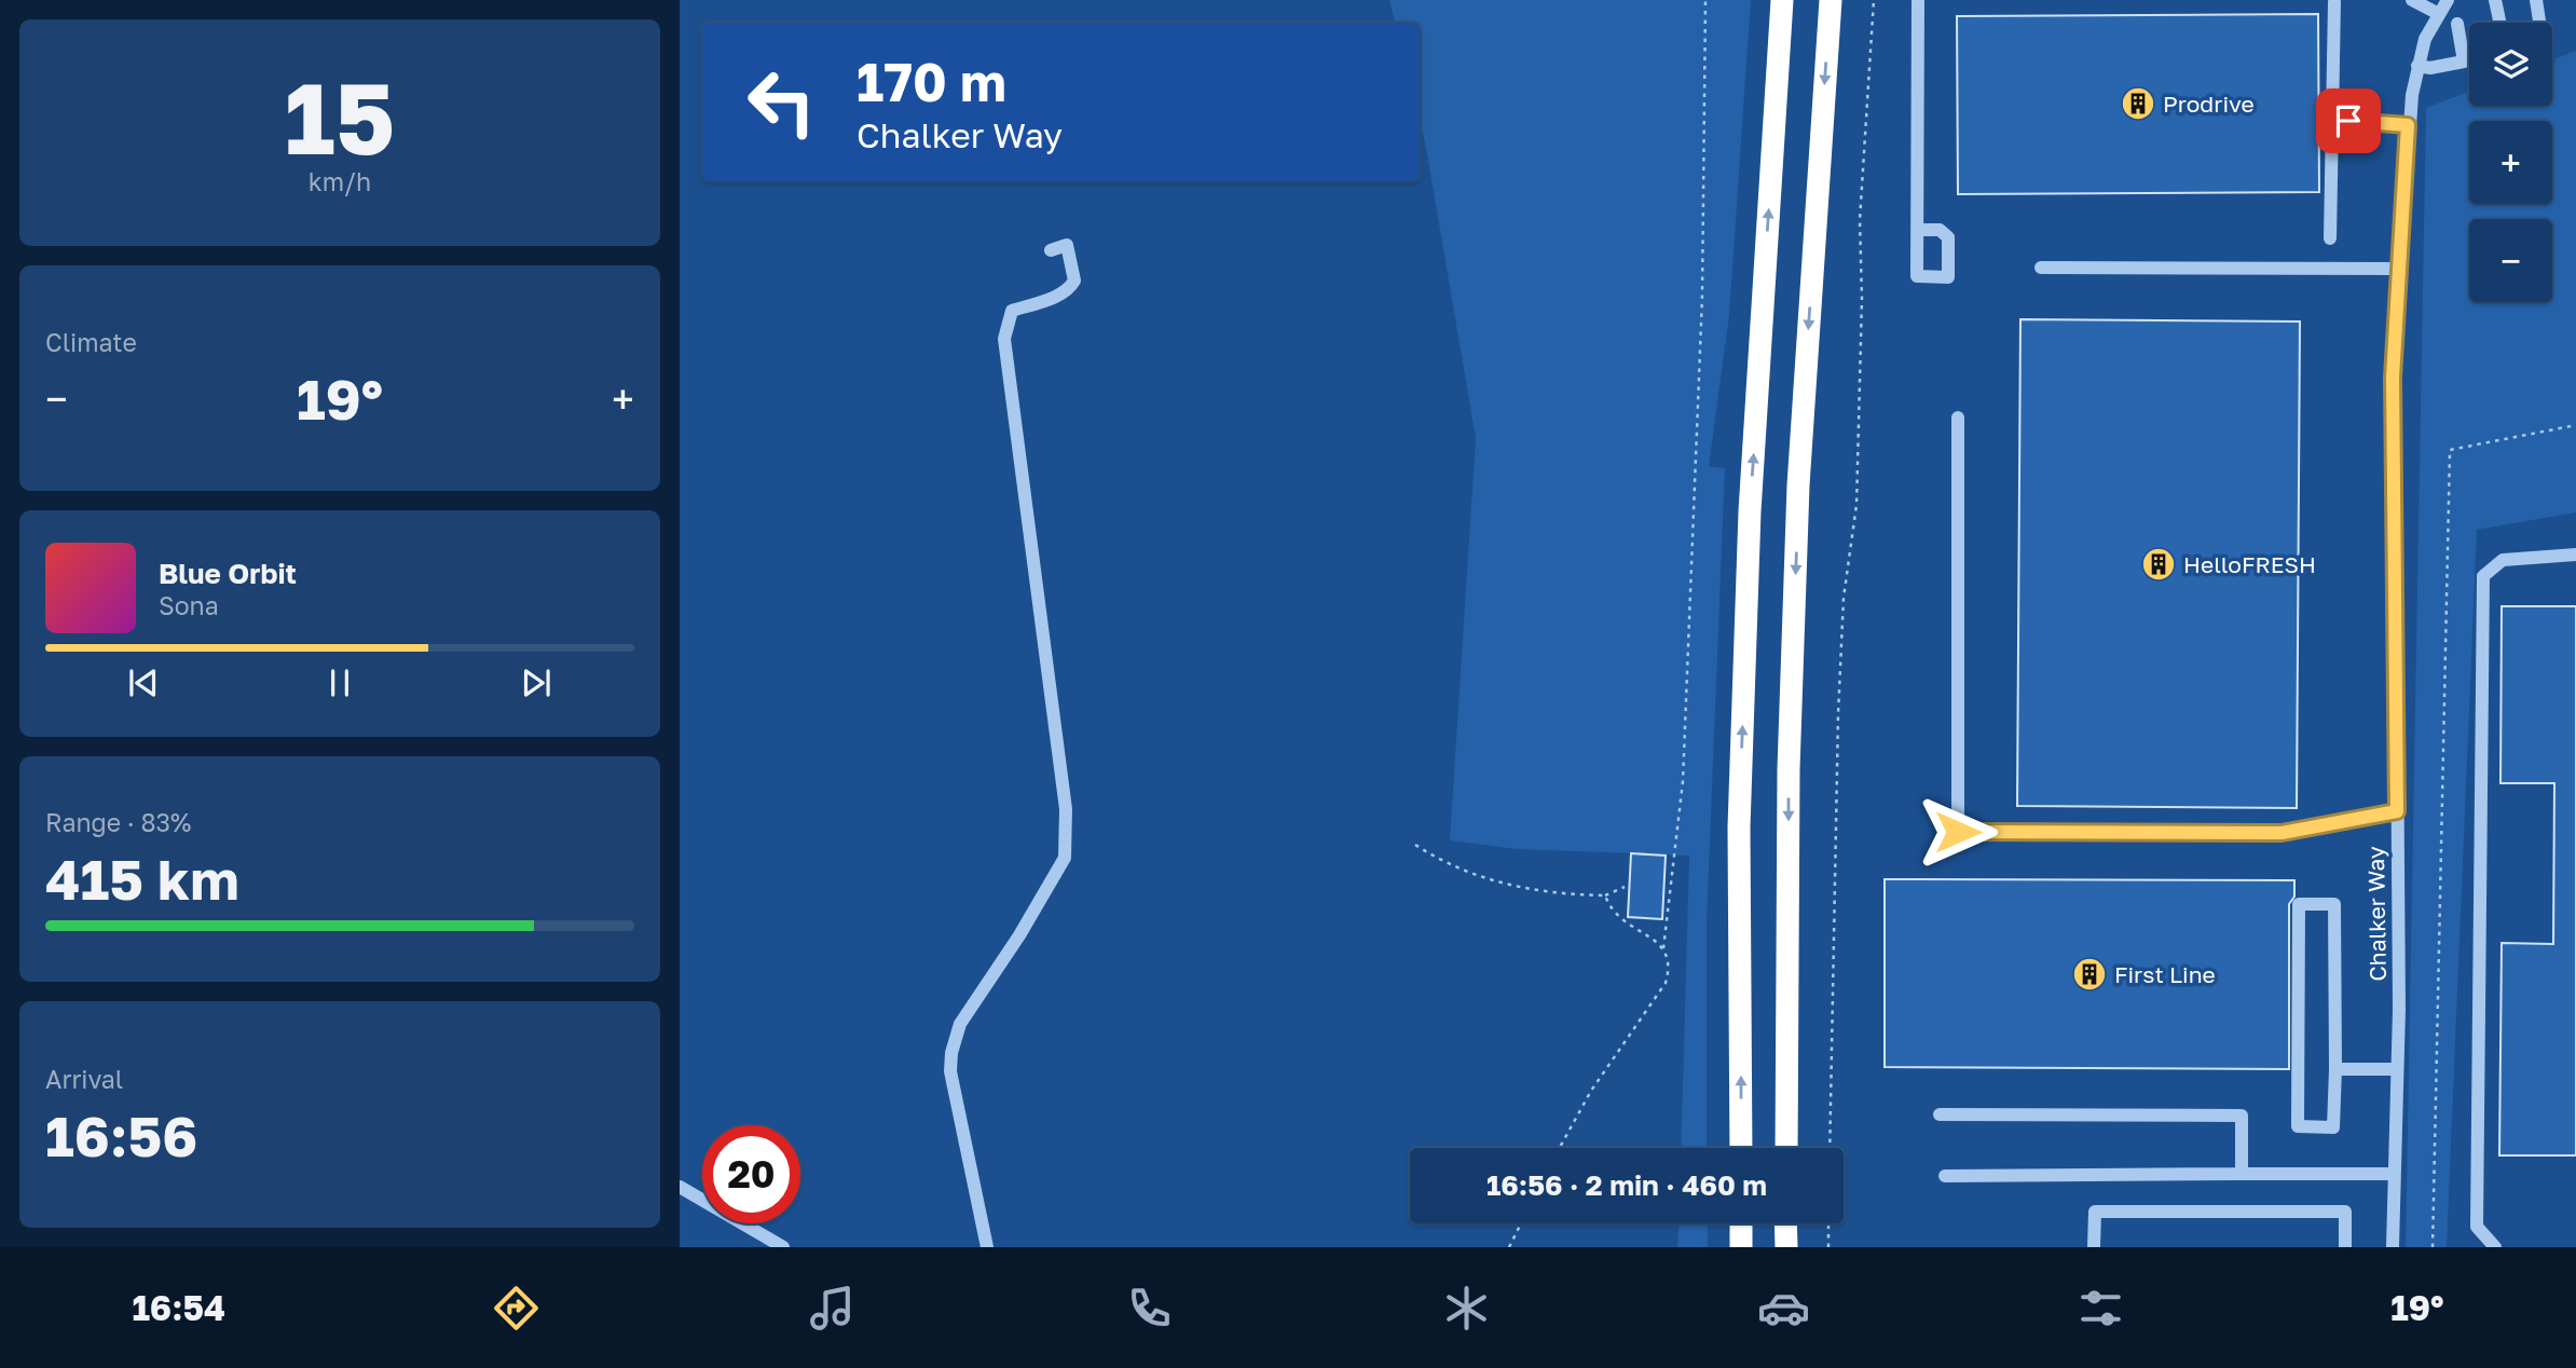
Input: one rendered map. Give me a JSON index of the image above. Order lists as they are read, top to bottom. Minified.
{"streets":{"street":["Chalker Way"]},"places":{"building":["Prodrive","HelloFRESH","First Line"]},"page":{"tile":[["15","km/h"],"Climate",["Range · 83%","415 km"],["Arrival","16:56"]],"map_buttons":["+","−"],"turn":["170 m","Chalker Way"],"heat":["−","19°","+"],"song":["Blue Orbit","Sona"],"limit":"20","trip":"16:56 · 2 min · 460 m","tabs":["16:54","19°"]}}
